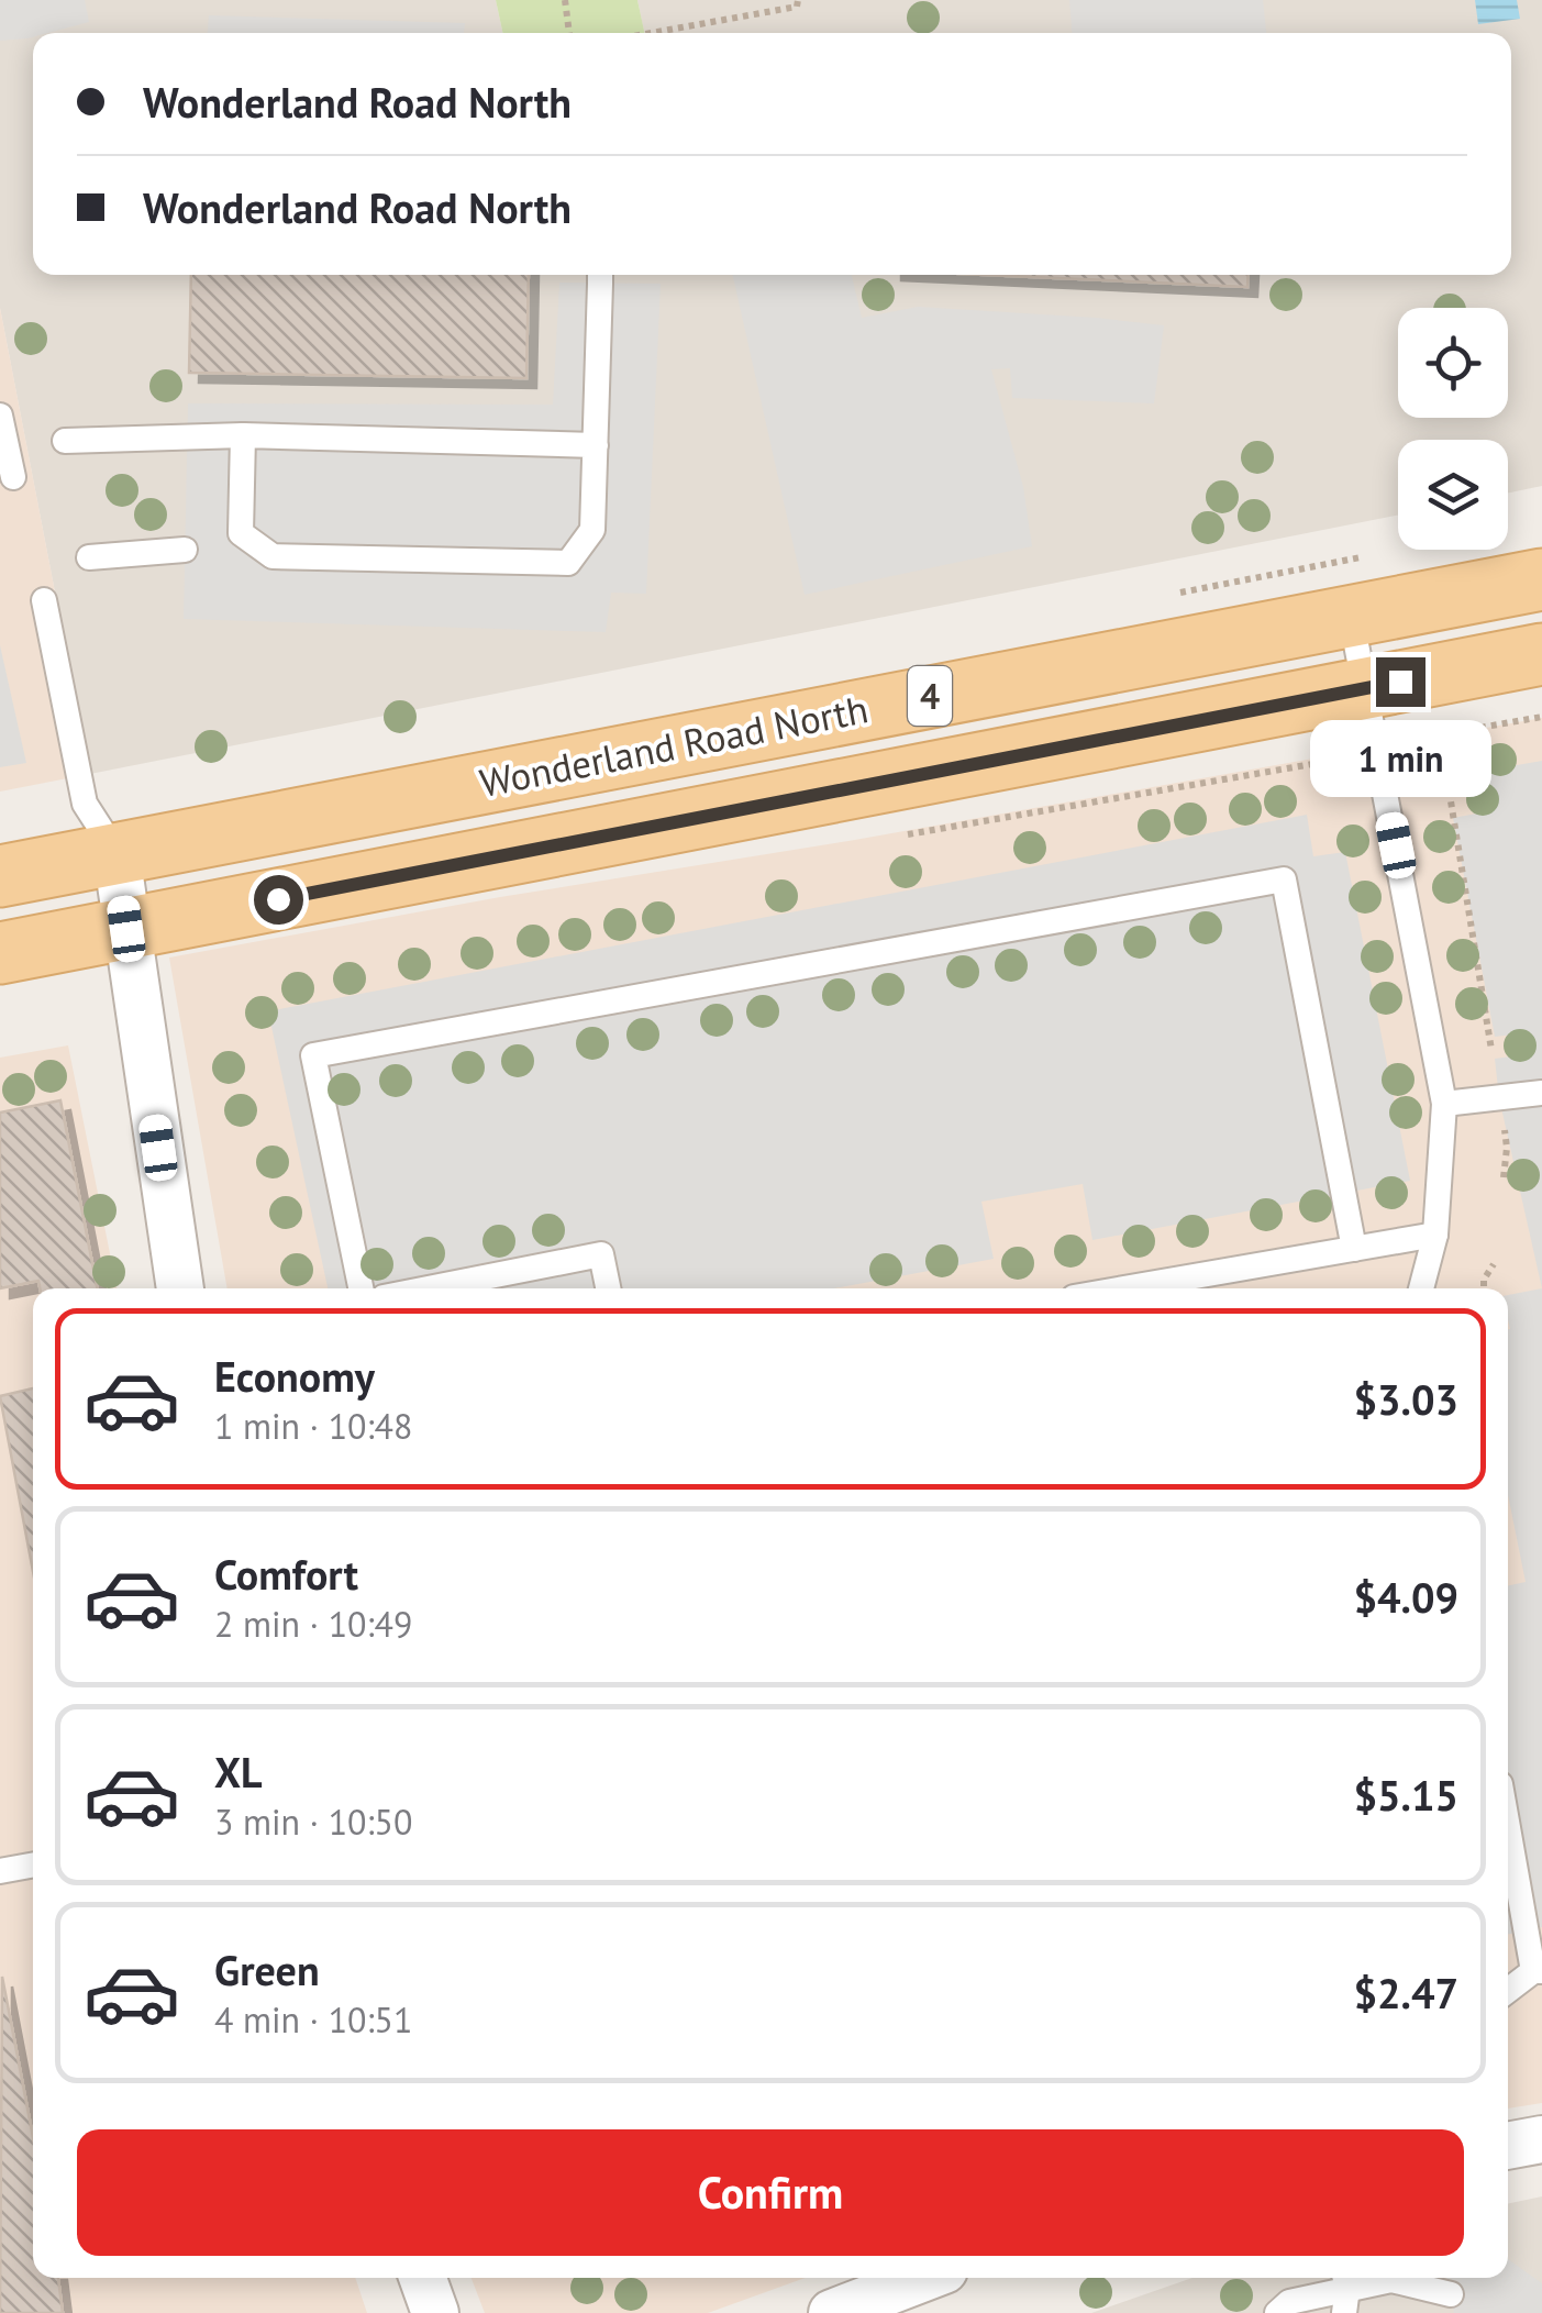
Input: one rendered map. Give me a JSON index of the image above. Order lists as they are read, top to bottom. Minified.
{"streets":{"main road":["4","Wonderland Road North"]},"page":{"banner":["Wonderland Road North","Wonderland Road North"],"bubble":"1 min","list":[{"name":"Economy","note":"1 min · 10:48","value":"$3.03"},{"name":"Comfort","note":"2 min · 10:49","value":"$4.09"},{"name":"XL","note":"3 min · 10:50","value":"$5.15"},{"name":"Green","note":"4 min · 10:51","value":"$2.47"}],"buttons":"Confirm"}}
